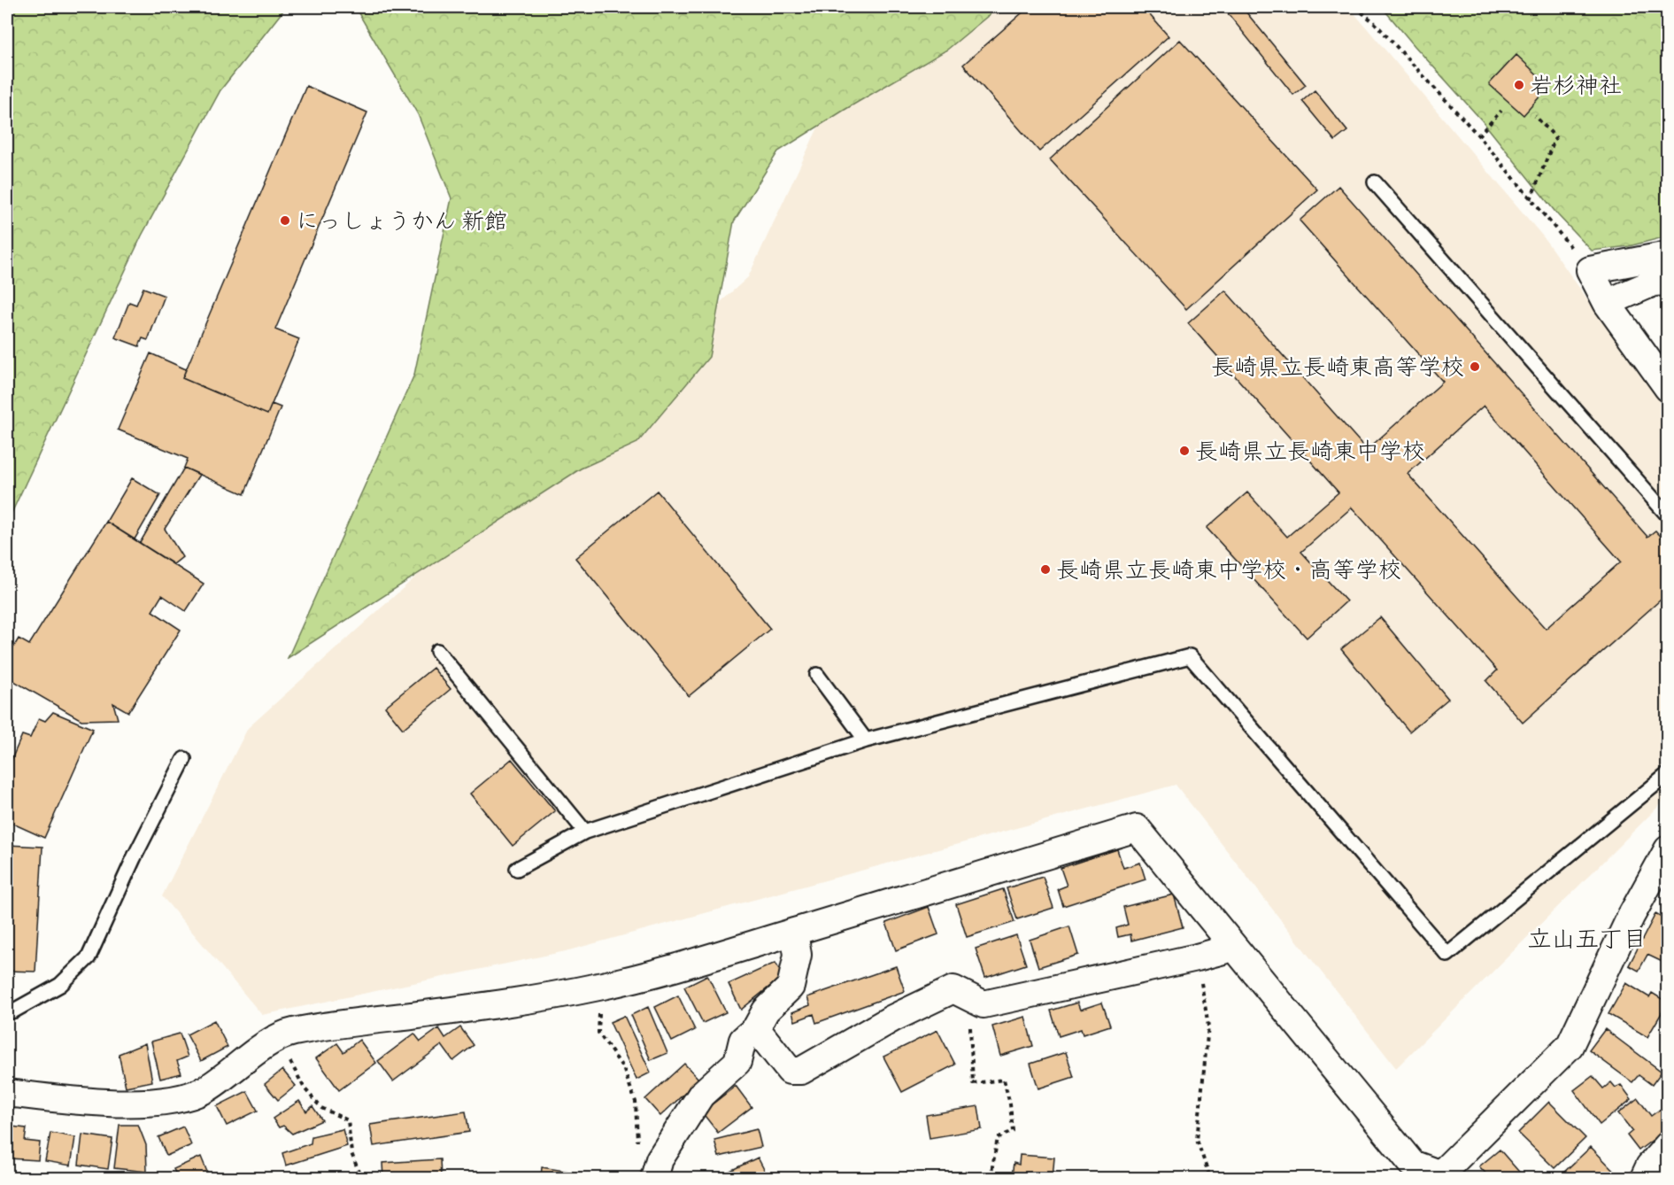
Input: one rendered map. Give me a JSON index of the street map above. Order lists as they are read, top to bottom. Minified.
{"districts":["立山五丁目"],"places":["岩杉神社","にっしょうかん 新館","長崎県立長崎東高等学校","長崎県立長崎東中学校","長崎県立長崎東中学校・高等学校"]}
